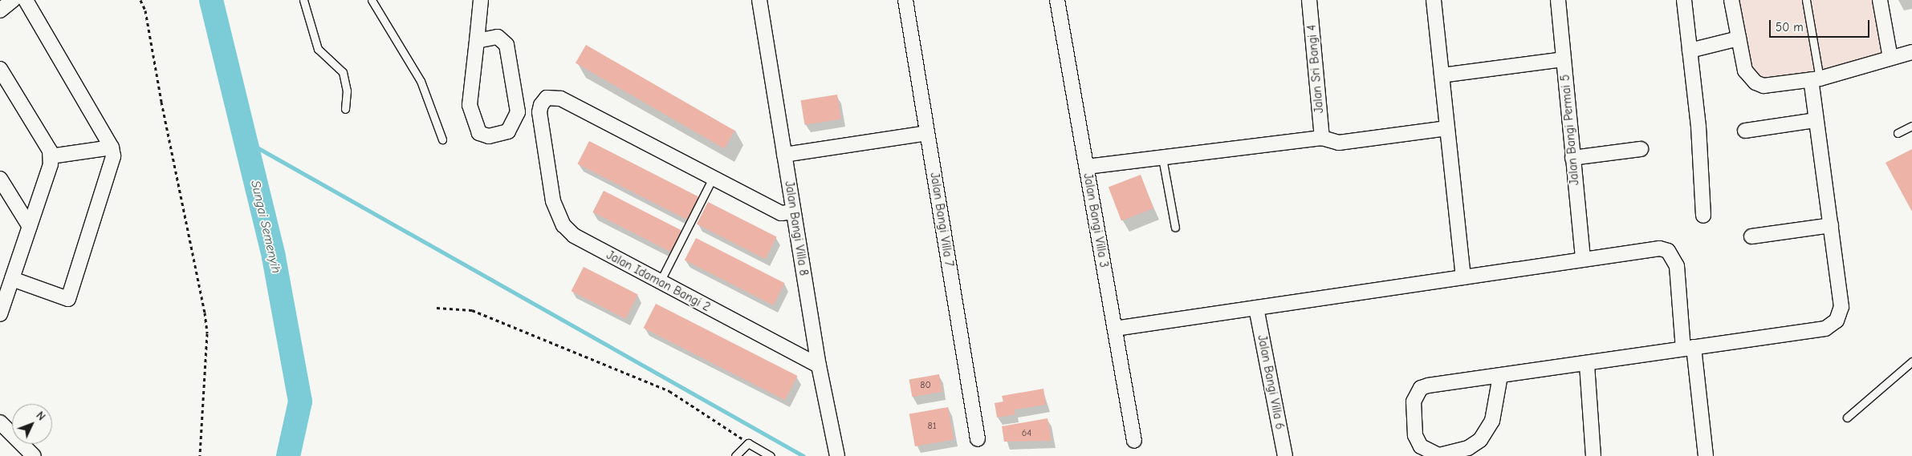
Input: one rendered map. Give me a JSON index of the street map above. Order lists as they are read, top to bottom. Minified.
{"streets":{"street":["Jalan Sri Bangi 4","Jalan Bangi Permai 5","Jalan Bangi Villa 7","Jalan Bangi Villa 3","Jalan Bangi Villa 8","Jalan Idaman Bangi 2","Jalan Bangi Villa 6"]},"crossings":[["Jalan Bangi Villa 8","Jalan Idaman Bangi 2"]],"water":["Sungai Semenyih"],"house_numbers":["80","81","64"],"scale_bar":"50 m","north":"top right"}
